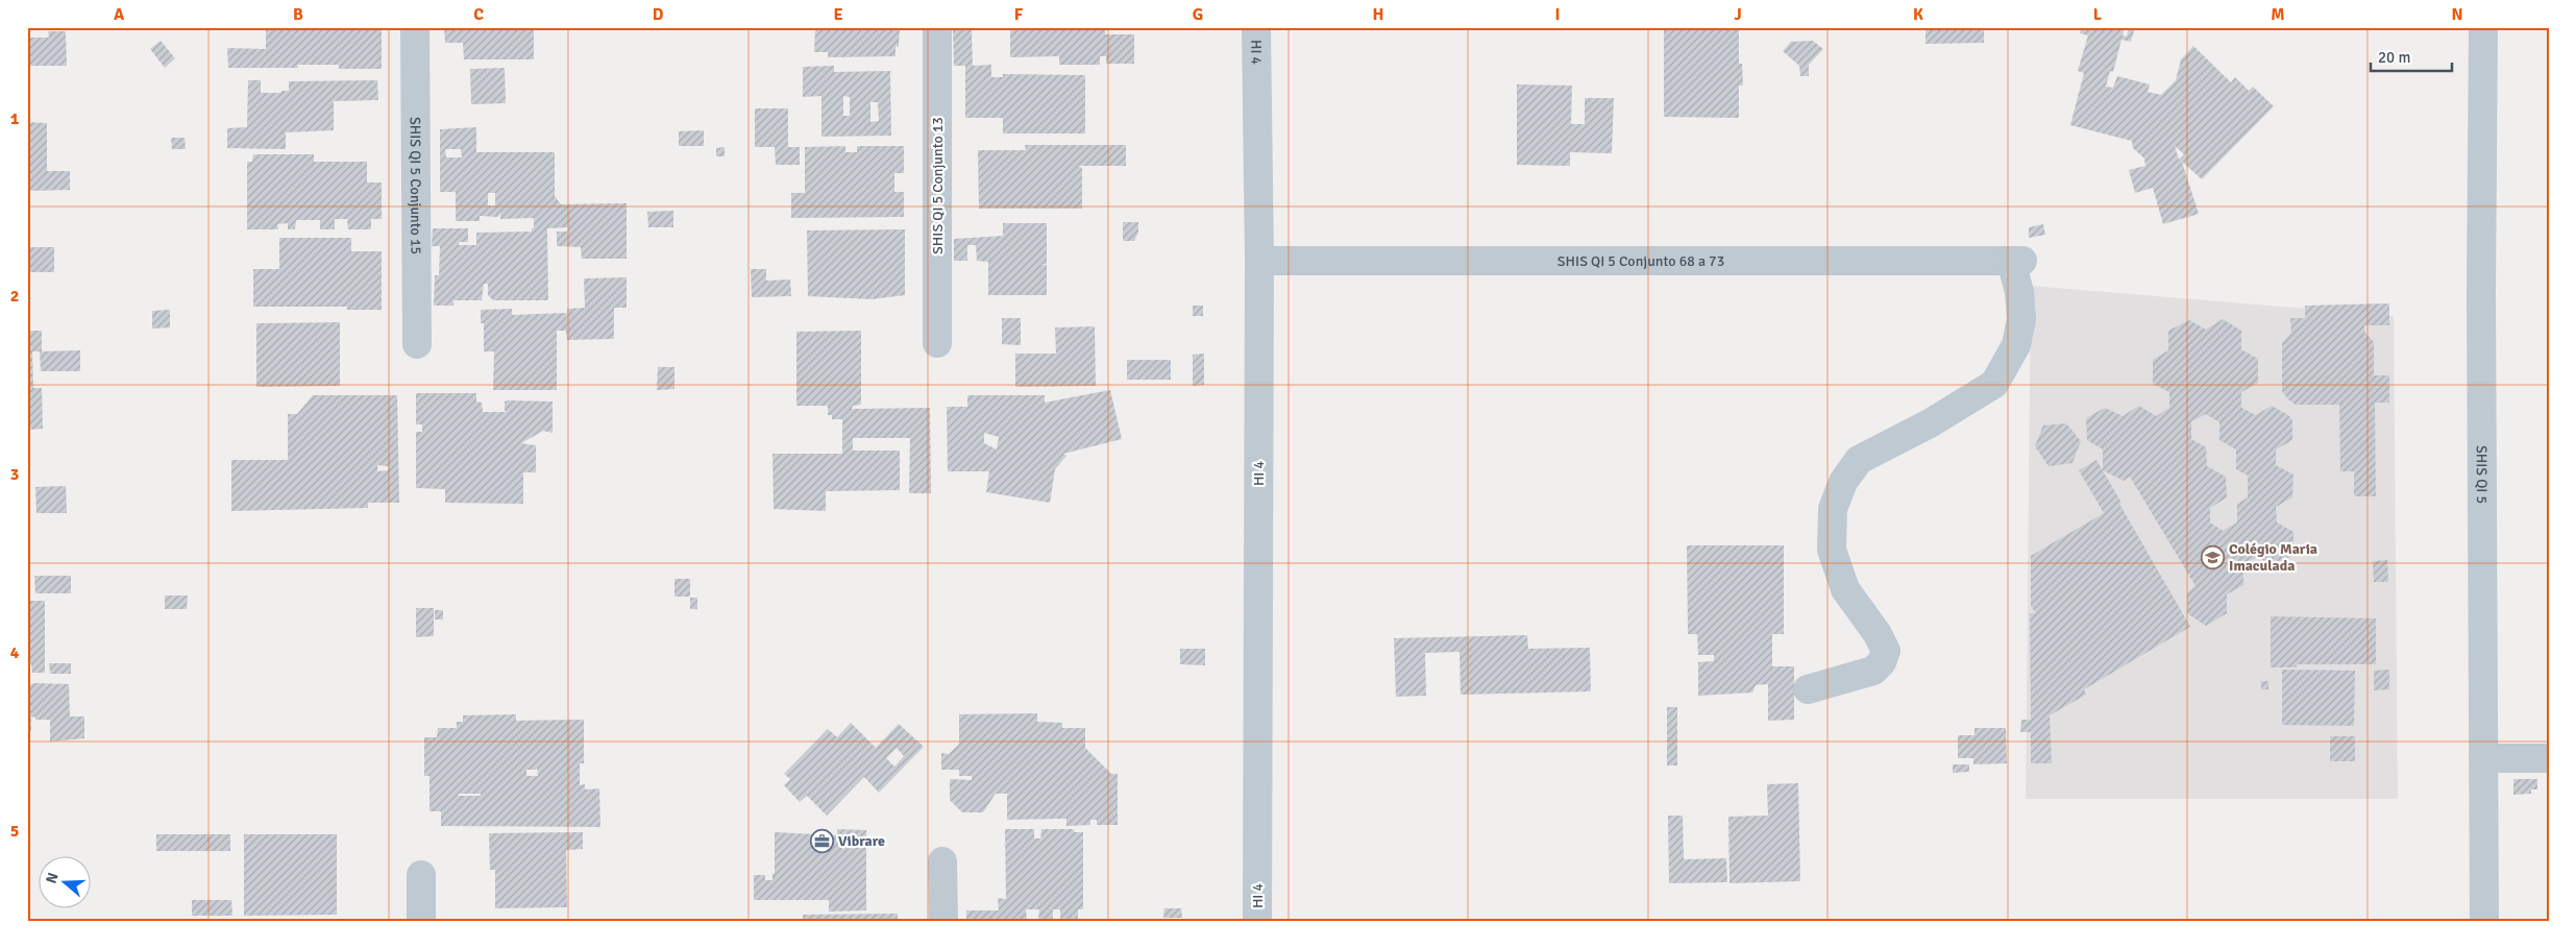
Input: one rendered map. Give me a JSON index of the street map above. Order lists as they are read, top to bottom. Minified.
{"streets":{"street":["HI 4","SHIS QI 5 Conjunto 15","SHIS QI 5 Conjunto 13","SHIS QI 5 Conjunto 68 a 73","SHIS QI 5"]},"crossings":[["HI 4","SHIS QI 5 Conjunto 68 a 73"]],"places":{"school or university":["Colégio Maria Imaculada"],"office":["Vibrare"]},"scale_bar":"20 m","north":"left","grid":{"columns":["A","B","C","D","E","F","G","H","I","J","K","L","M","N"],"rows":["1","2","3","4","5"]}}
